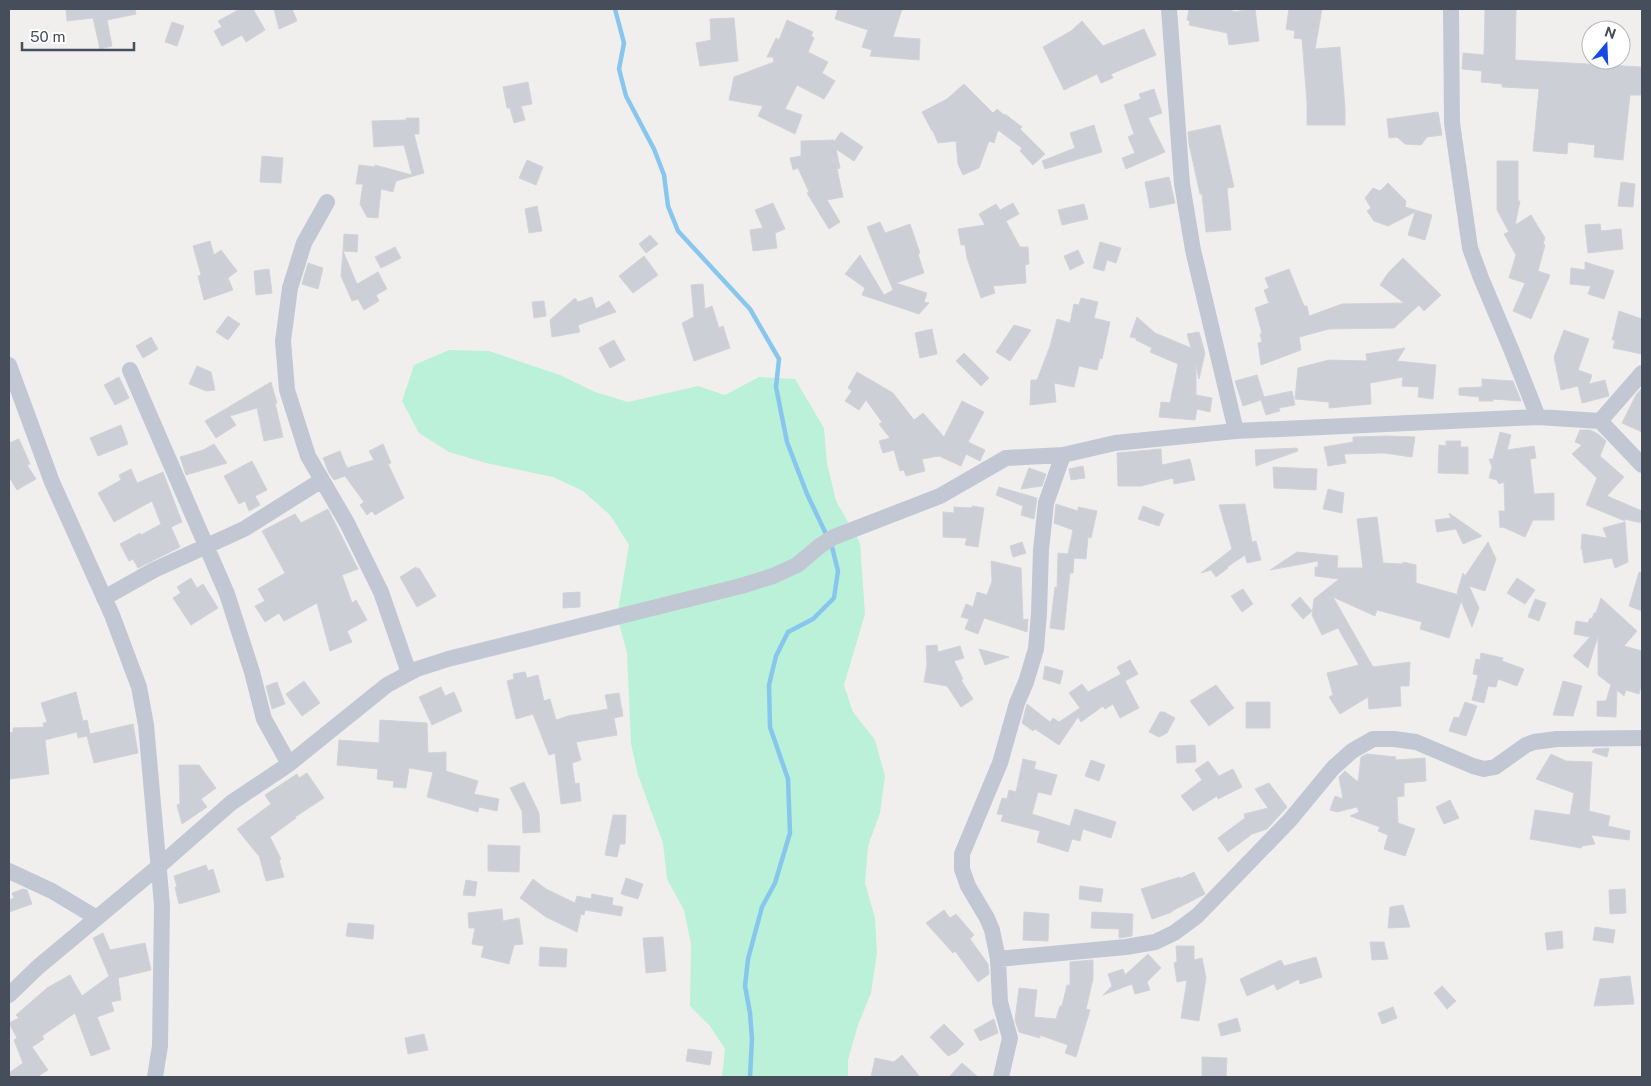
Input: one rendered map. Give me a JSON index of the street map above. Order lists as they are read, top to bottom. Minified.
{"scale_bar":"50 m","north":"top"}
